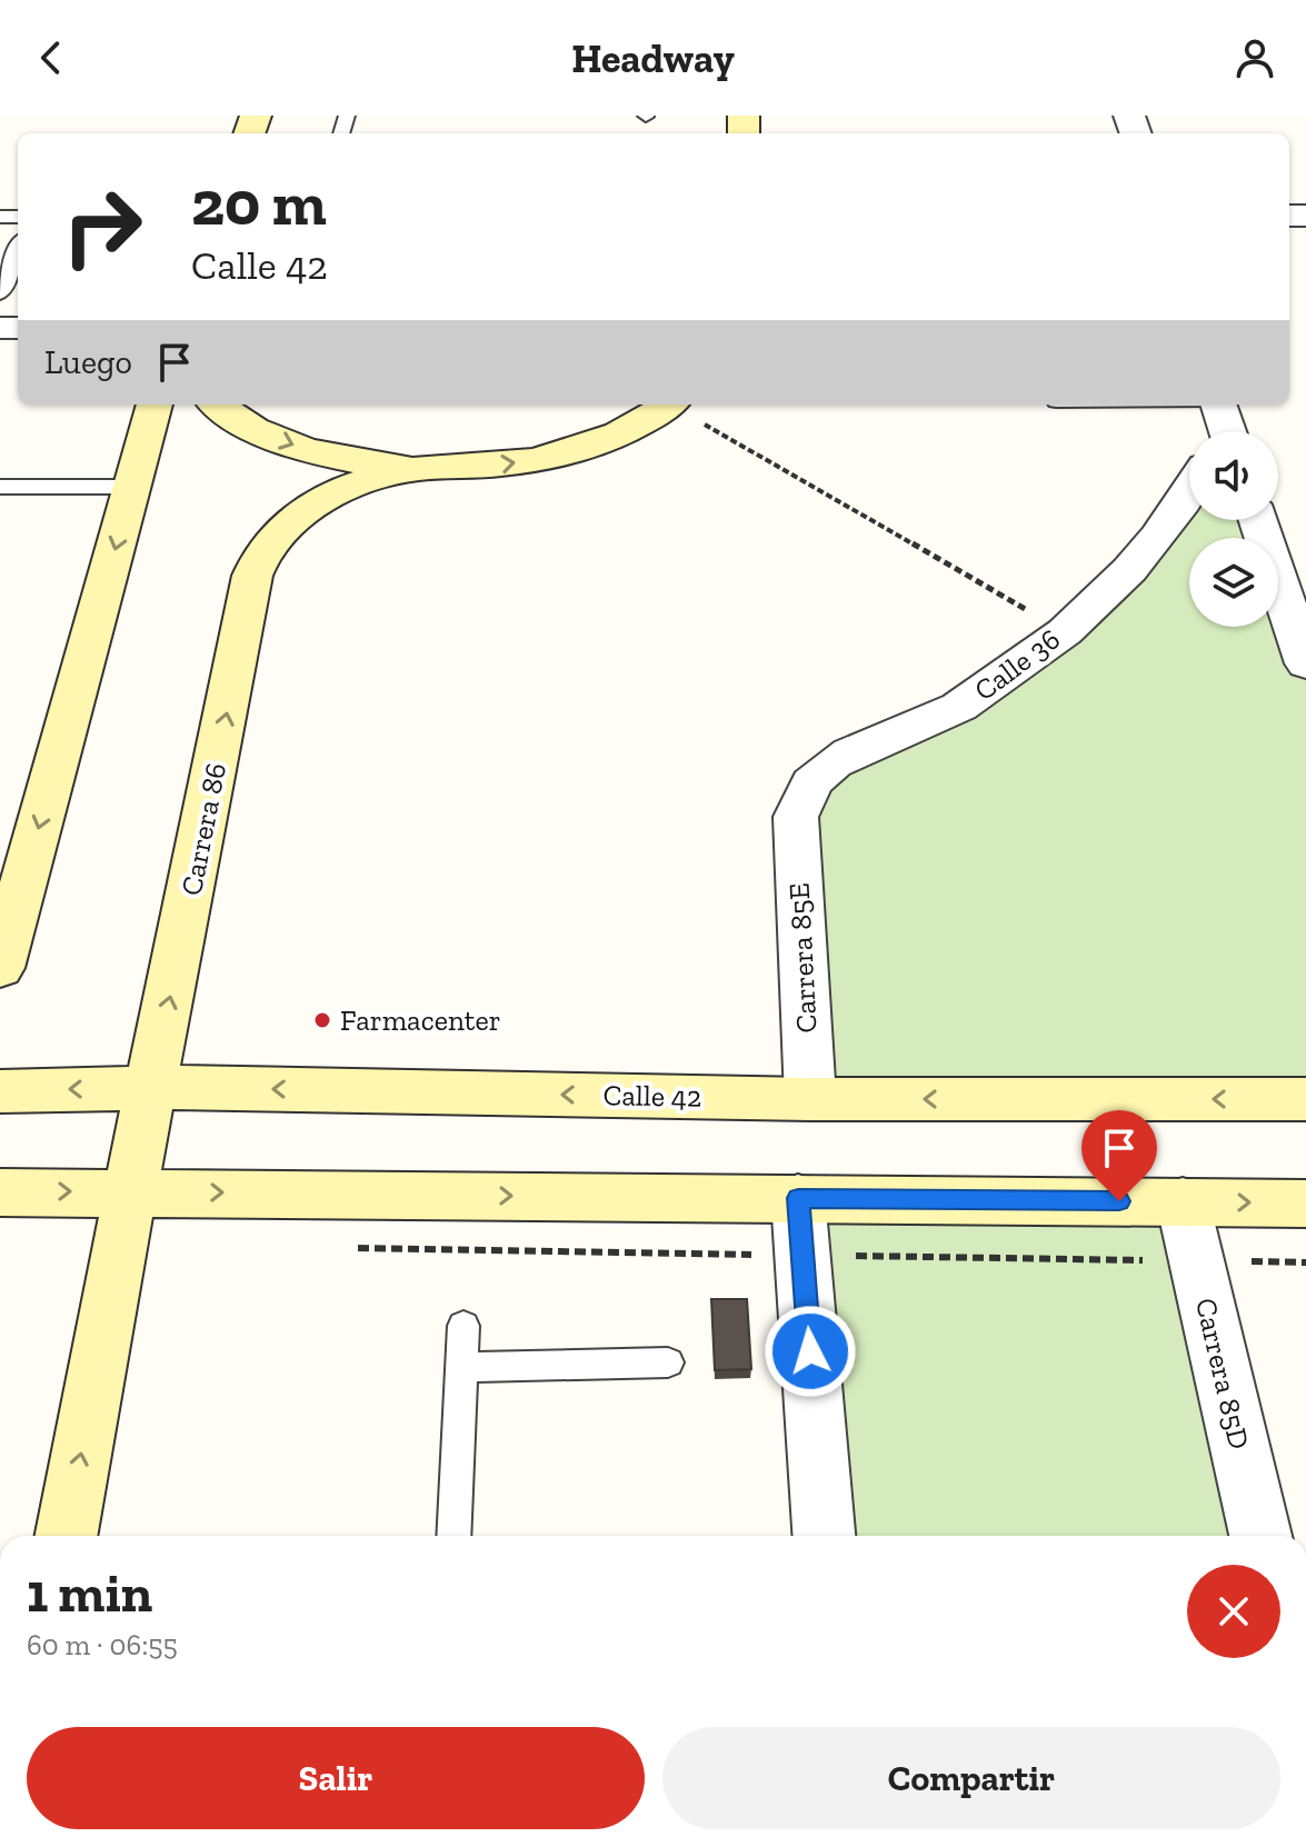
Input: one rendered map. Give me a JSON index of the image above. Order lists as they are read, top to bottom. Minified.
{"streets":{"street":["Calle 36","Carrera 86","Carrera 85E","Calle 42","Carrera 85D"]},"crossings":[["Calle 36","Carrera 85E"],["Carrera 86","Calle 42"],["Carrera 85E","Calle 42"]],"places":["Farmacenter"],"page":{"header":"Headway","turn":["20 m","Calle 42"],"then":"Luego","heading":["1 min","60 m · 06:55"],"buttons":["Salir","Compartir"]}}
